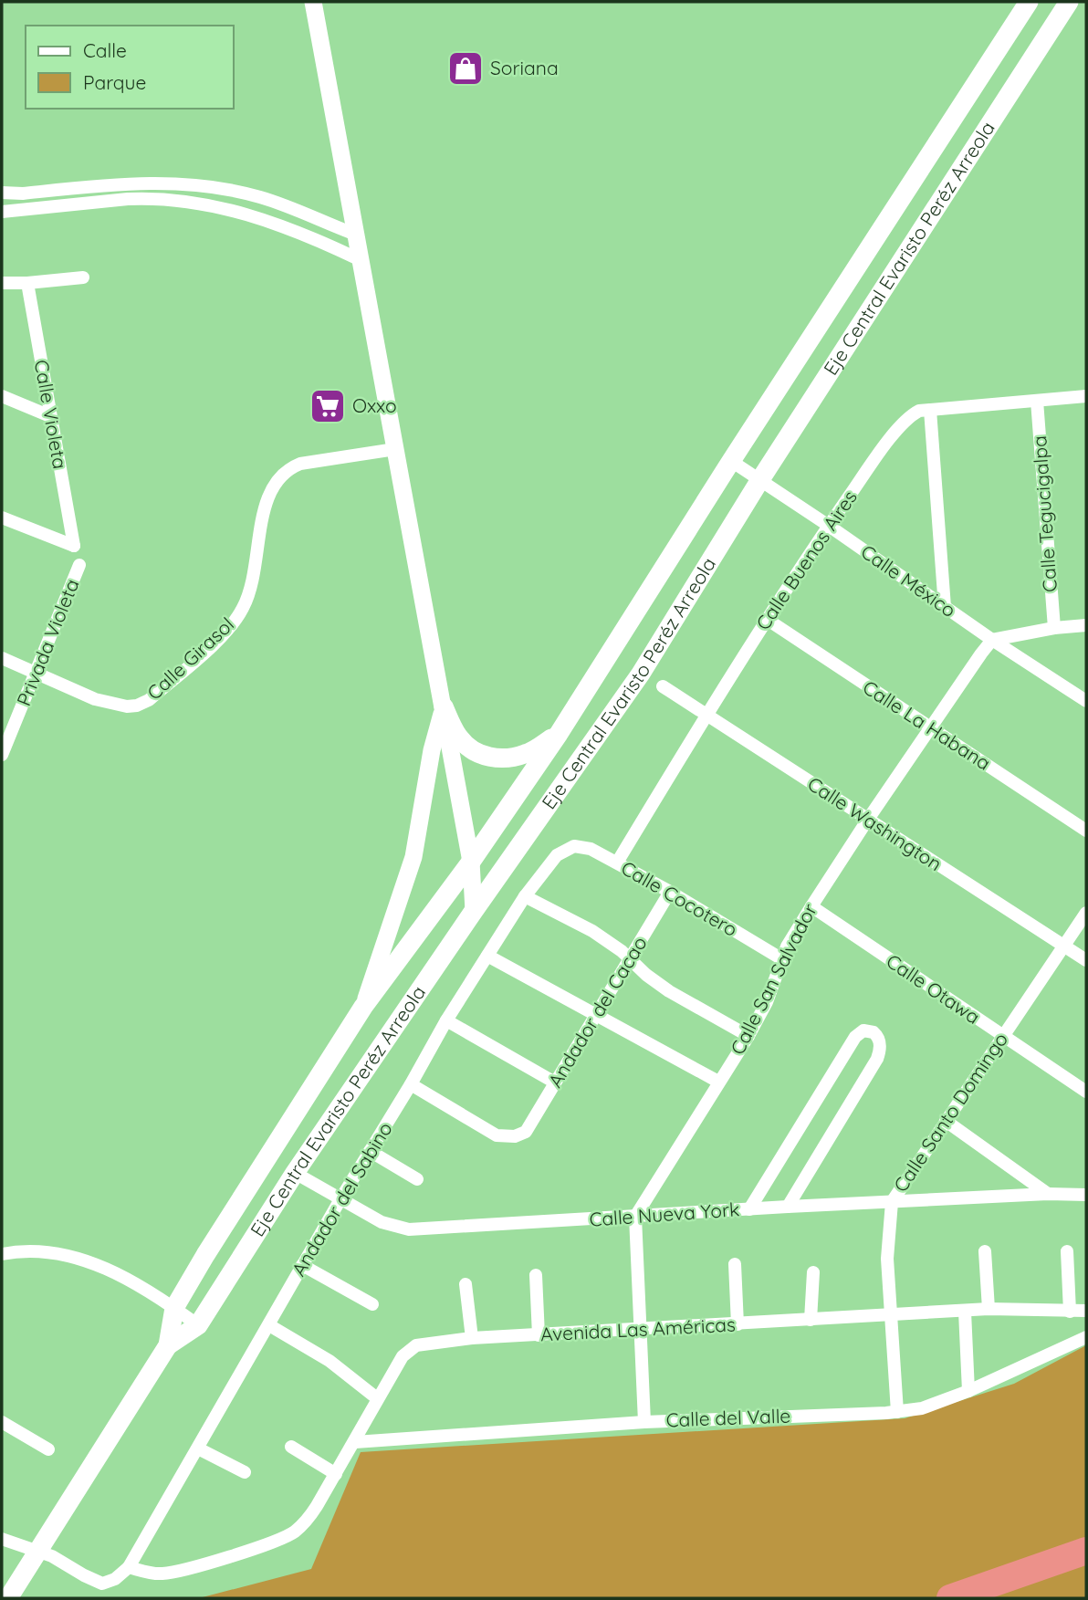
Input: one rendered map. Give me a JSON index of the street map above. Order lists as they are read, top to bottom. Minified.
{"streets":{"main road":["Eje Central Evaristo Peréz Arreola"],"street":["Calle Violeta","Calle Tegucigalpa","Calle Buenos Aires","Calle México","Privada Violeta","Calle Girasol","Calle La Habana","Calle Washington","Calle Cocotero","Calle San Salvador","Calle Otawa","Andador del Cacao","Calle Santo Domingo","Andador del Sabino","Calle Nueva York","Avenida Las Américas","Calle del Valle"]},"crossings":[["Eje Central Evaristo Peréz Arreola","Calle México"],["Eje Central Evaristo Peréz Arreola","Calle Nueva York"],["Calle Tegucigalpa","Calle Buenos Aires"],["Calle Buenos Aires","Calle México"],["Calle Buenos Aires","Calle La Habana"],["Calle Buenos Aires","Calle Washington"],["Calle Buenos Aires","Calle Cocotero"],["Calle México","Calle San Salvador"],["Privada Violeta","Calle Girasol"],["Calle La Habana","Calle San Salvador"],["Calle Washington","Calle San Salvador"],["Calle Washington","Calle Santo Domingo"],["Calle Cocotero","Calle San Salvador"],["Calle Cocotero","Andador del Cacao"],["Calle Cocotero","Andador del Sabino"],["Calle San Salvador","Calle Otawa"],["Calle San Salvador","Calle Nueva York"],["Calle Otawa","Calle Santo Domingo"],["Andador del Cacao","Andador del Sabino"],["Calle Santo Domingo","Calle Nueva York"],["Calle Santo Domingo","Avenida Las Américas"],["Calle Santo Domingo","Calle del Valle"],["Andador del Sabino","Calle Nueva York"],["Andador del Sabino","Avenida Las Américas"],["Avenida Las Américas","Calle del Valle"]],"places":{"shop":["Soriana"],"supermarket":["Oxxo"]},"legend":["Calle","Parque"]}
